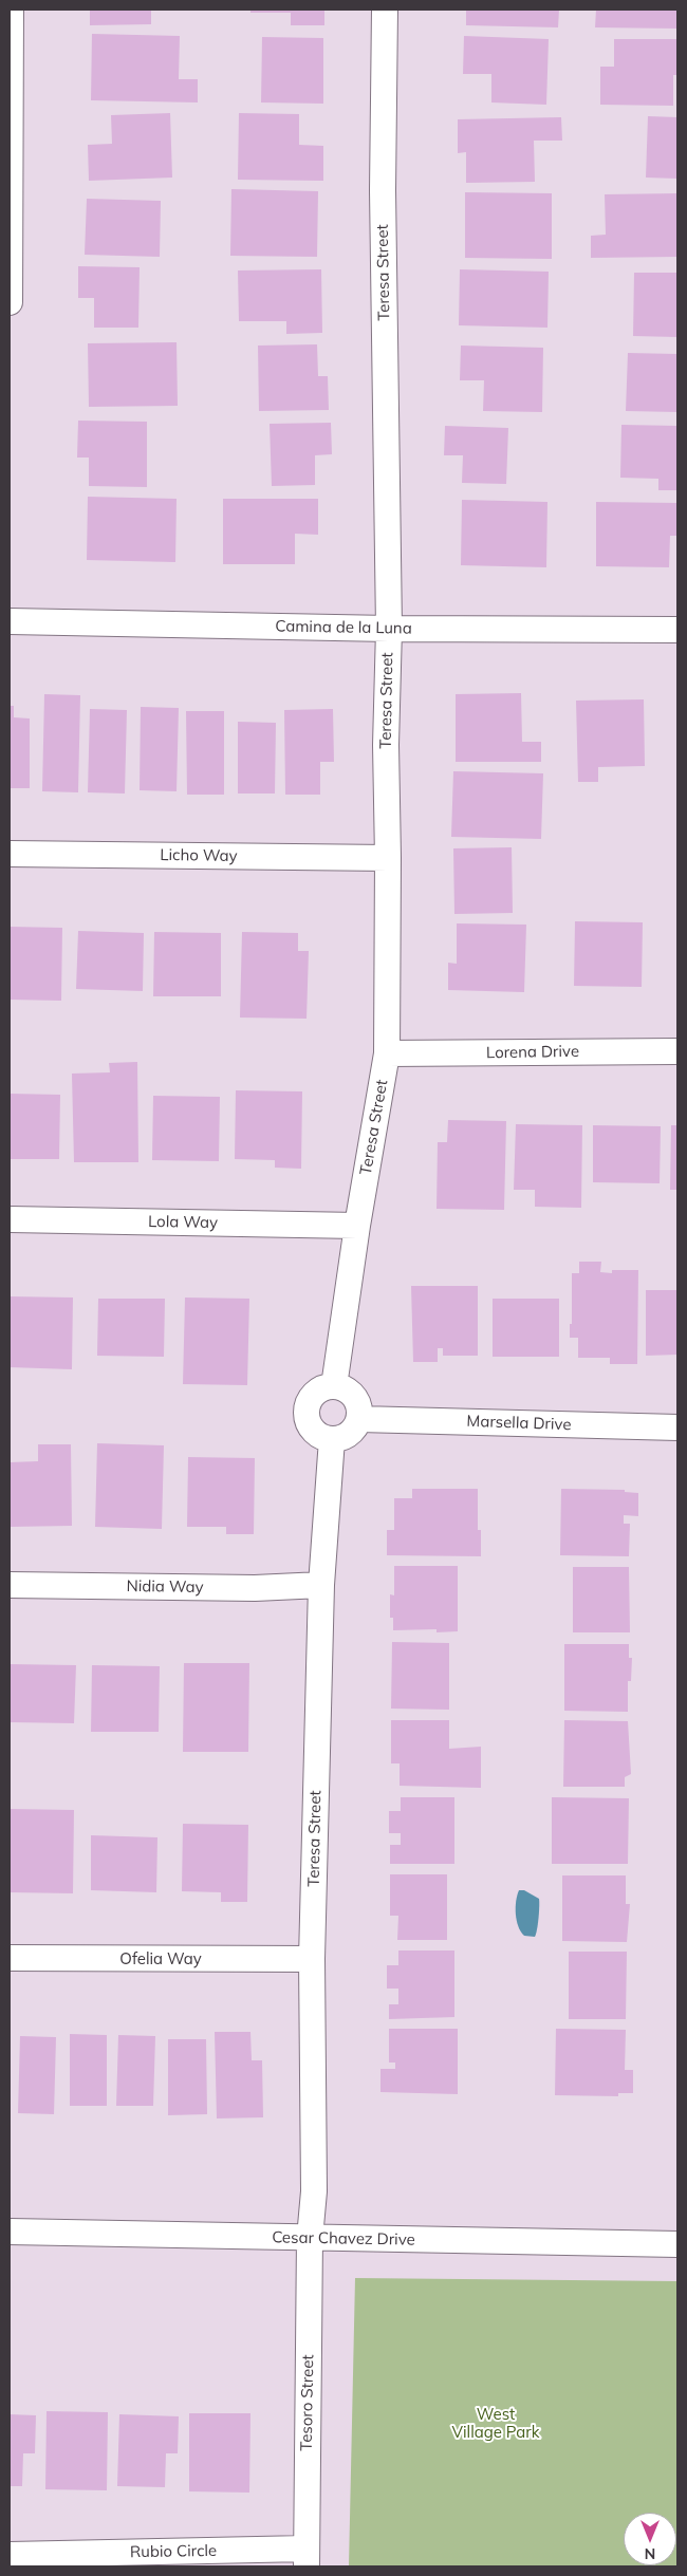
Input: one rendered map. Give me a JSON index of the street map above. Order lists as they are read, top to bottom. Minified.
{"streets":{"street":["Teresa Street","Camina de la Luna","Licho Way","Lorena Drive","Lola Way","Marsella Drive","Nidia Way","Ofelia Way","Cesar Chavez Drive","Tesoro Street","Rubio Circle"]},"crossings":[["Teresa Street","Camina de la Luna"],["Teresa Street","Licho Way"],["Teresa Street","Lorena Drive"],["Teresa Street","Lola Way"],["Teresa Street","Marsella Drive"],["Teresa Street","Nidia Way"],["Teresa Street","Ofelia Way"],["Teresa Street","Cesar Chavez Drive"],["Teresa Street","Tesoro Street"],["Cesar Chavez Drive","Tesoro Street"],["Tesoro Street","Rubio Circle"]],"parks":["West Village Park"],"north":"bottom"}
